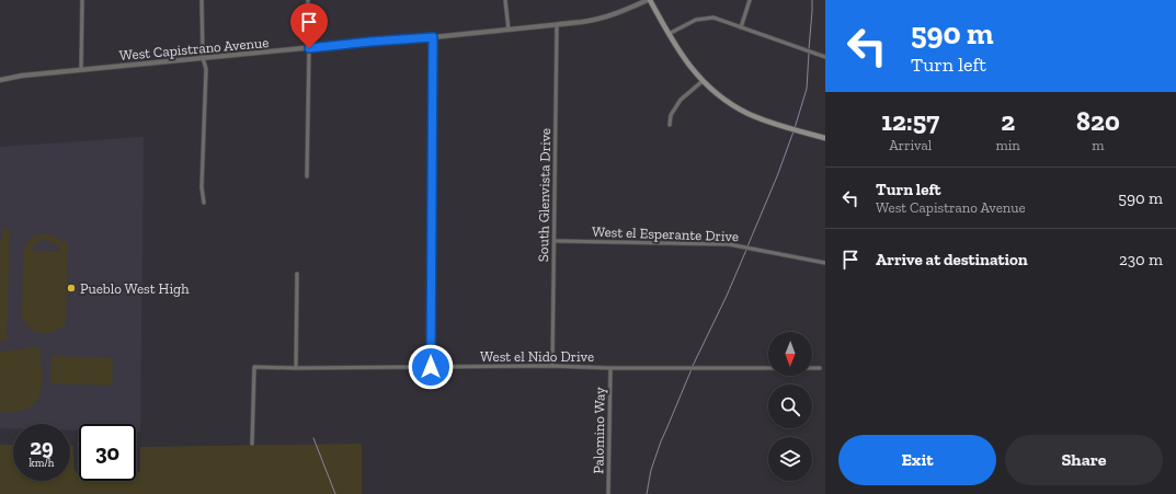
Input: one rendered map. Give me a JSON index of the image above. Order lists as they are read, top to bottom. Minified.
{"streets":{"street":["West Capistrano Avenue","South Glenvista Drive","West el Esperante Drive","West el Nido Drive","Palomino Way"]},"crossings":[["West Capistrano Avenue","South Glenvista Drive"],["South Glenvista Drive","West el Esperante Drive"],["South Glenvista Drive","West el Nido Drive"],["West el Nido Drive","Palomino Way"]],"places":["Pueblo West High"],"north":"bottom","page":{"turn":["590 m","Turn left"],"eta":["12:57","Arrival","2","min","820","m"],"list":[{"name":"Turn left","note":"West Capistrano Avenue","value":"590 m"},{"name":"Arrive at destination","value":"230 m"}],"speed":"29 km/h","limit":"30","buttons":["Exit","Share"]}}
